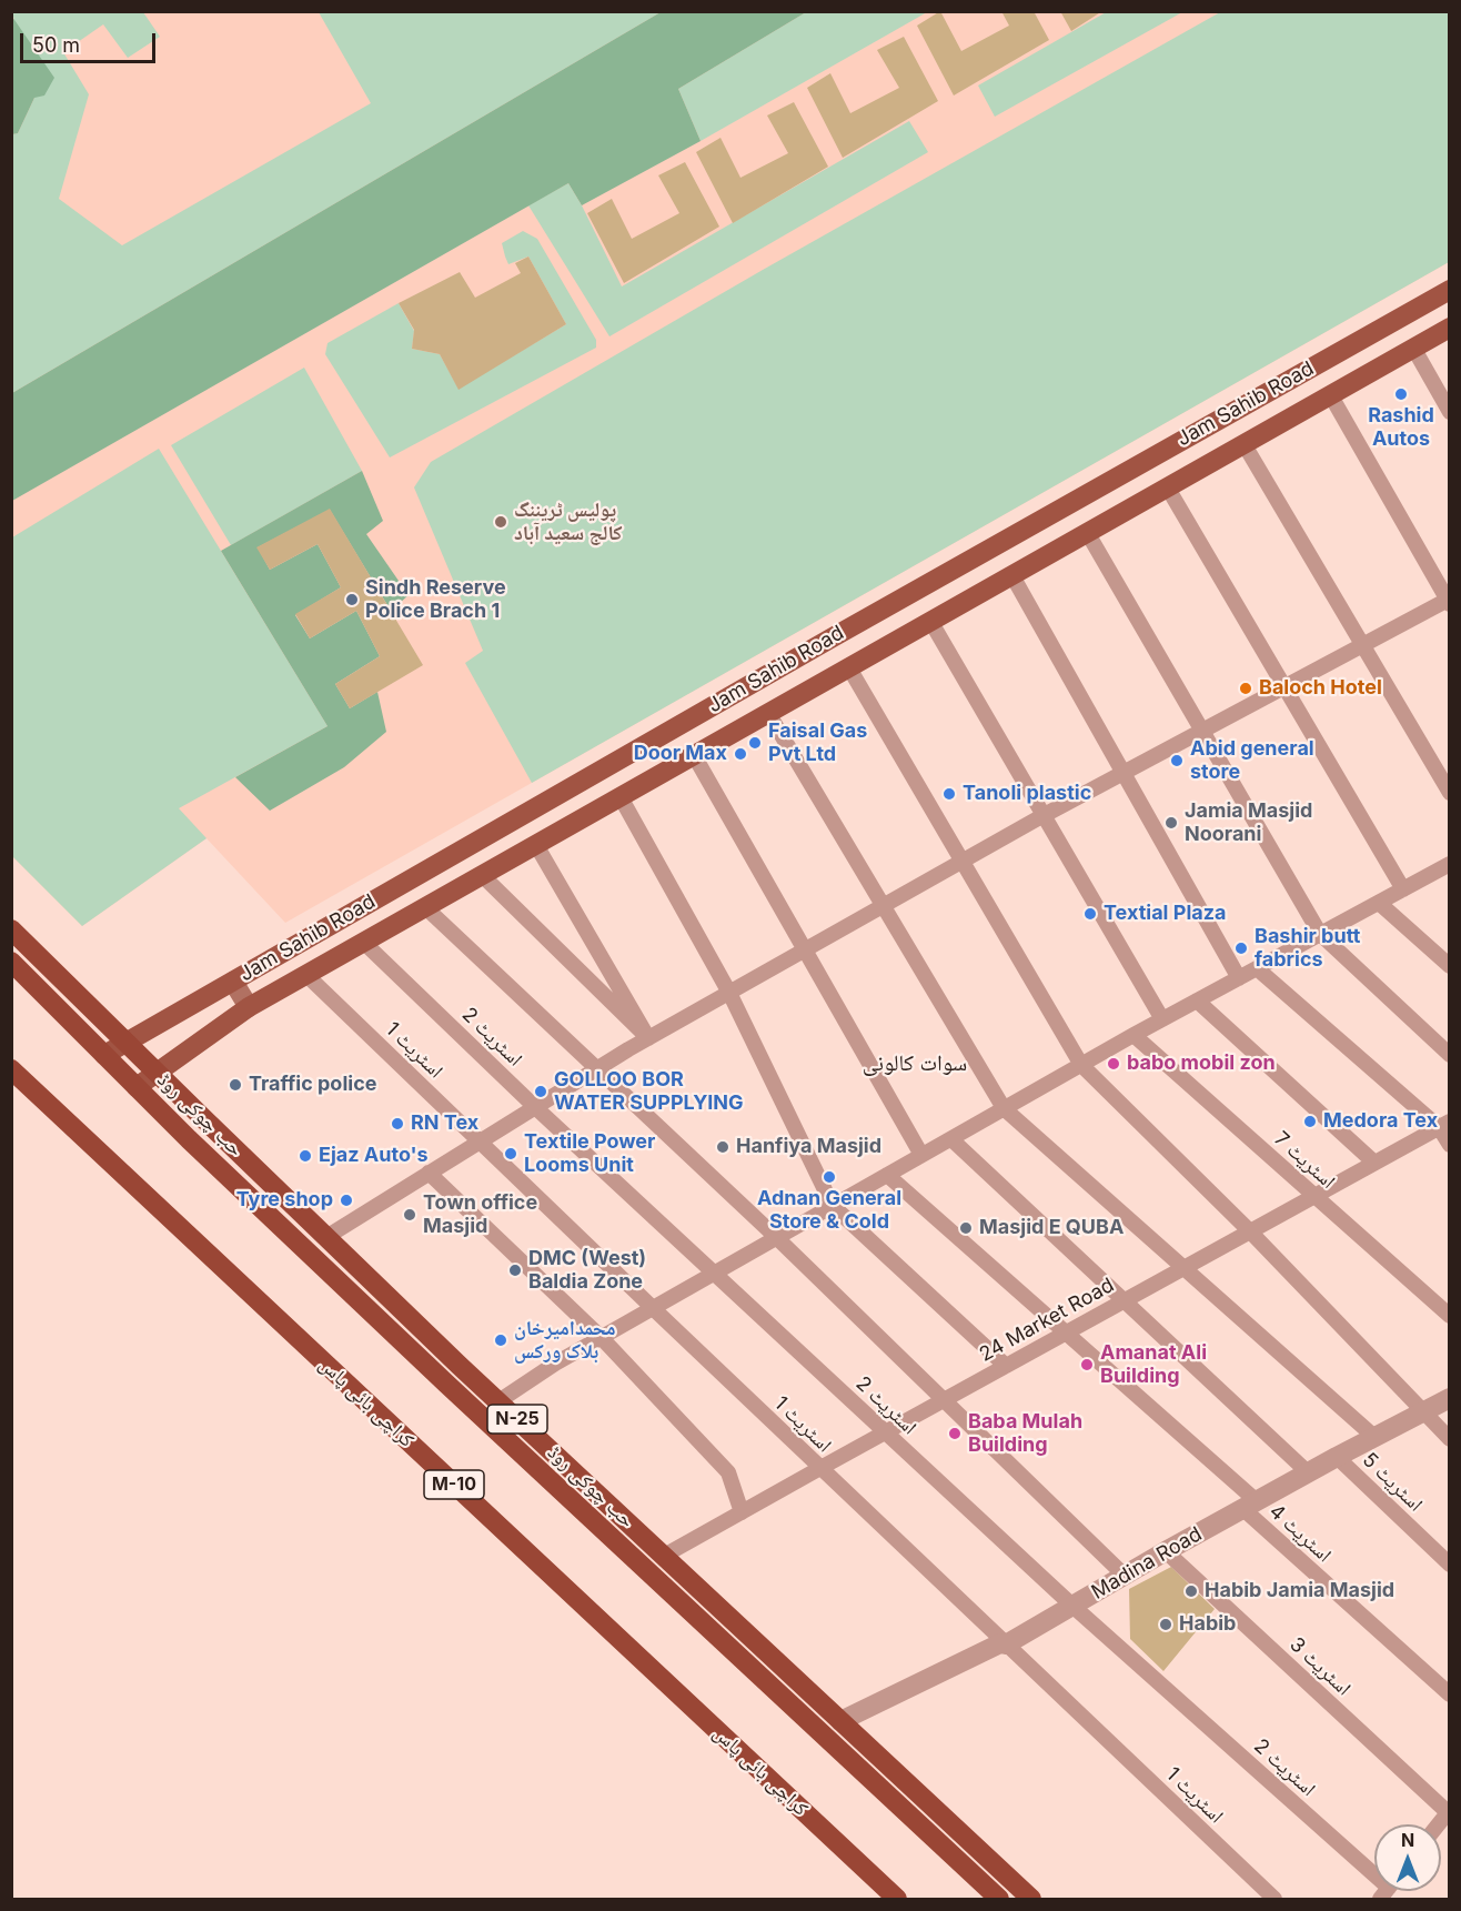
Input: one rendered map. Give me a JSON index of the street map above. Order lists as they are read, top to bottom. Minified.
{"streets":{"highway":["حب چوکی روڈ","کراچی بائی پاس","N-25","M-10"],"main road":["Jam Sahib Road"],"street":["اسٹریٹ 2","اسٹریٹ 1","اسٹریٹ 7","24 Market Road","اسٹریٹ 5","اسٹریٹ 4","Madina Road","اسٹریٹ 3"]},"crossings":[["Jam Sahib Road","اسٹریٹ 2"],["Jam Sahib Road","اسٹریٹ 1"],["Jam Sahib Road","حب چوکی روڈ"],["اسٹریٹ 2","24 Market Road"],["اسٹریٹ 2","Madina Road"],["اسٹریٹ 1","24 Market Road"],["اسٹریٹ 1","Madina Road"],["حب چوکی روڈ","24 Market Road"],["حب چوکی روڈ","Madina Road"],["اسٹریٹ 7","24 Market Road"],["24 Market Road","اسٹریٹ 4"],["اسٹریٹ 5","Madina Road"],["اسٹریٹ 4","Madina Road"],["Madina Road","اسٹریٹ 3"]],"districts":["سوات کالونی"],"places":["Rashid Autos","پولیس ٹریننگ کالج سعید آباد","Sindh Reserve Police Brach 1","Baloch Hotel","Faisal Gas Pvt Ltd","Door Max","Abid general store","Tanoli plastic","Jamia Masjid Noorani","Textial Plaza","Bashir butt fabrics","babo mobil zon","Traffic police","GOLLOO BOR WATER SUPPLYING","Medora Tex","RN Tex","Hanfiya Masjid","Textile Power Looms Unit","Ejaz Auto's","Adnan General Store & Cold","Tyre shop","Town office Masjid","Masjid E QUBA","DMC (West) Baldia Zone","محمداميرخان بلاک ورکس","Amanat Ali Building","Baba Mulah Building","Habib Jamia Masjid","Habib"],"scale_bar":"50 m","north":"top"}
